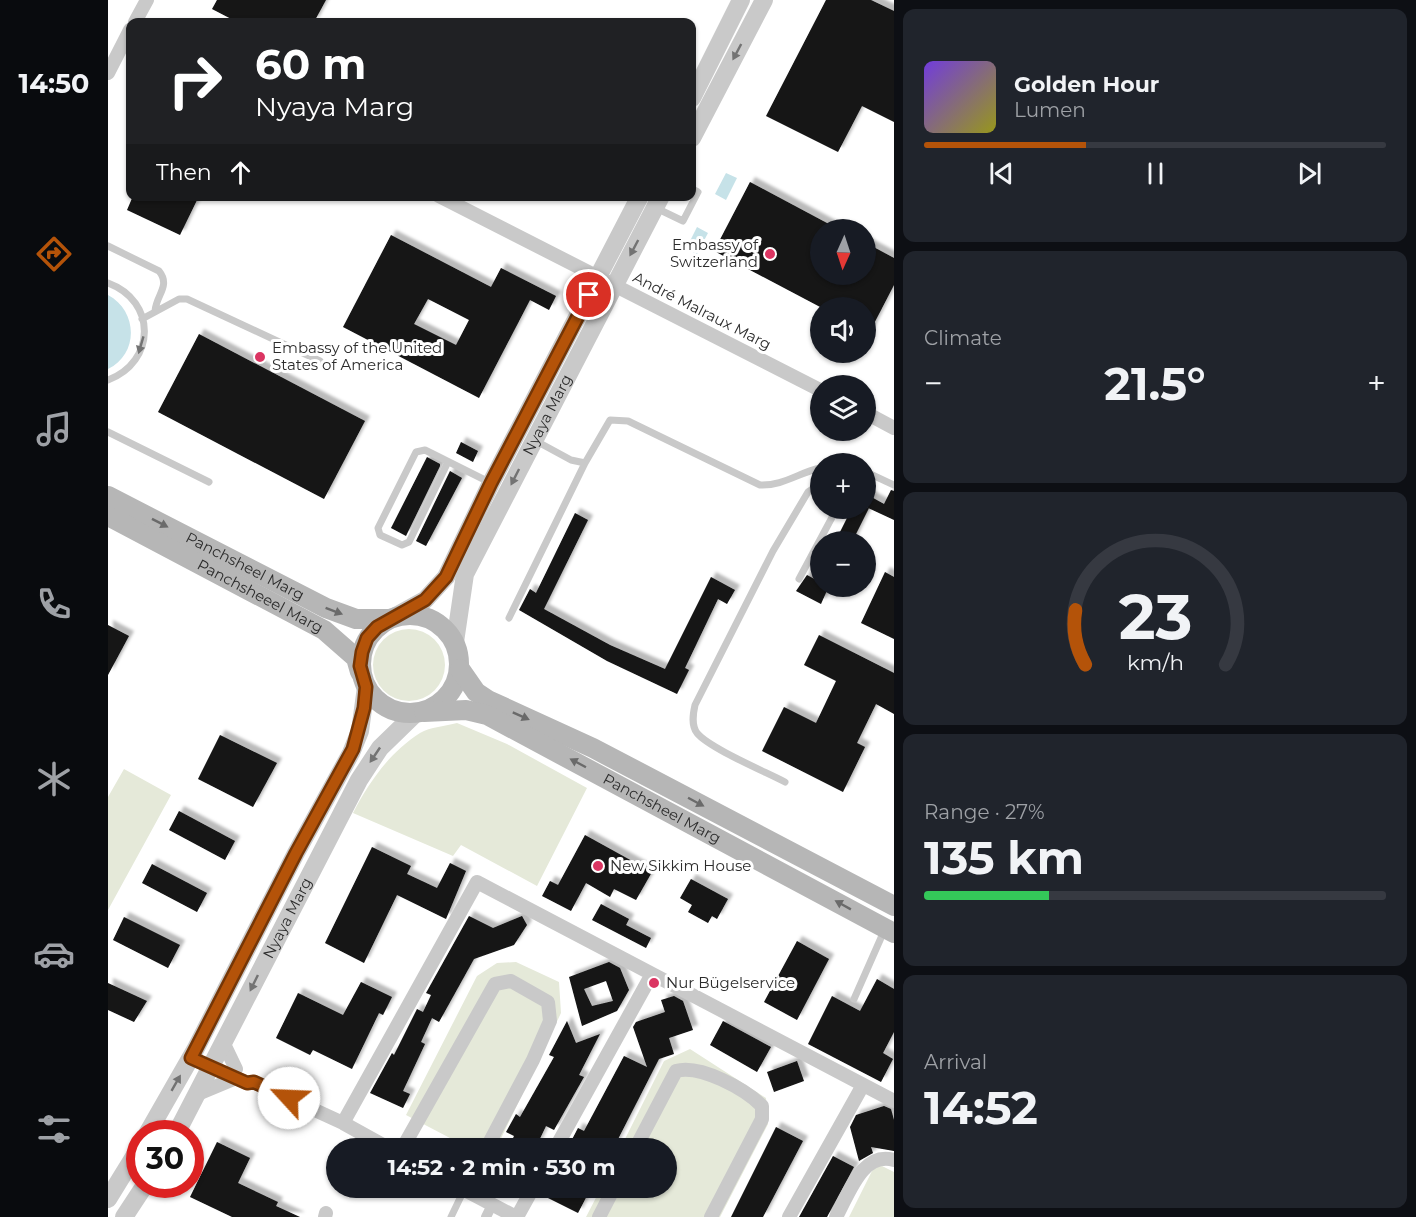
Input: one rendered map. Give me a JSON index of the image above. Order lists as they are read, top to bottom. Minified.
{"streets":{"main road":["Panchsheel Marg","Panchsheeel Marg"],"street":["André Malraux Marg","Nyaya Marg"]},"crossings":[["André Malraux Marg","Nyaya Marg"],["Nyaya Marg","Panchsheel Marg"],["Nyaya Marg","Panchsheeel Marg"],["Panchsheel Marg","Panchsheeel Marg"]],"places":["Embassy of Switzerland","Embassy of the United States of America","New Sikkim House","Nur Bügelservice"],"north":"bottom","page":{"tabs":"14:50","turn":["60 m","Nyaya Marg"],"song":["Golden Hour","Lumen"],"then":"Then","map_buttons":["+","−"],"tile":["Climate",["Range · 27%","135 km"],["Arrival","14:52"]],"heat":["−","21.5°","+"],"limit":"30","trip":"14:52 · 2 min · 530 m","gauge":["23","km/h"]}}
